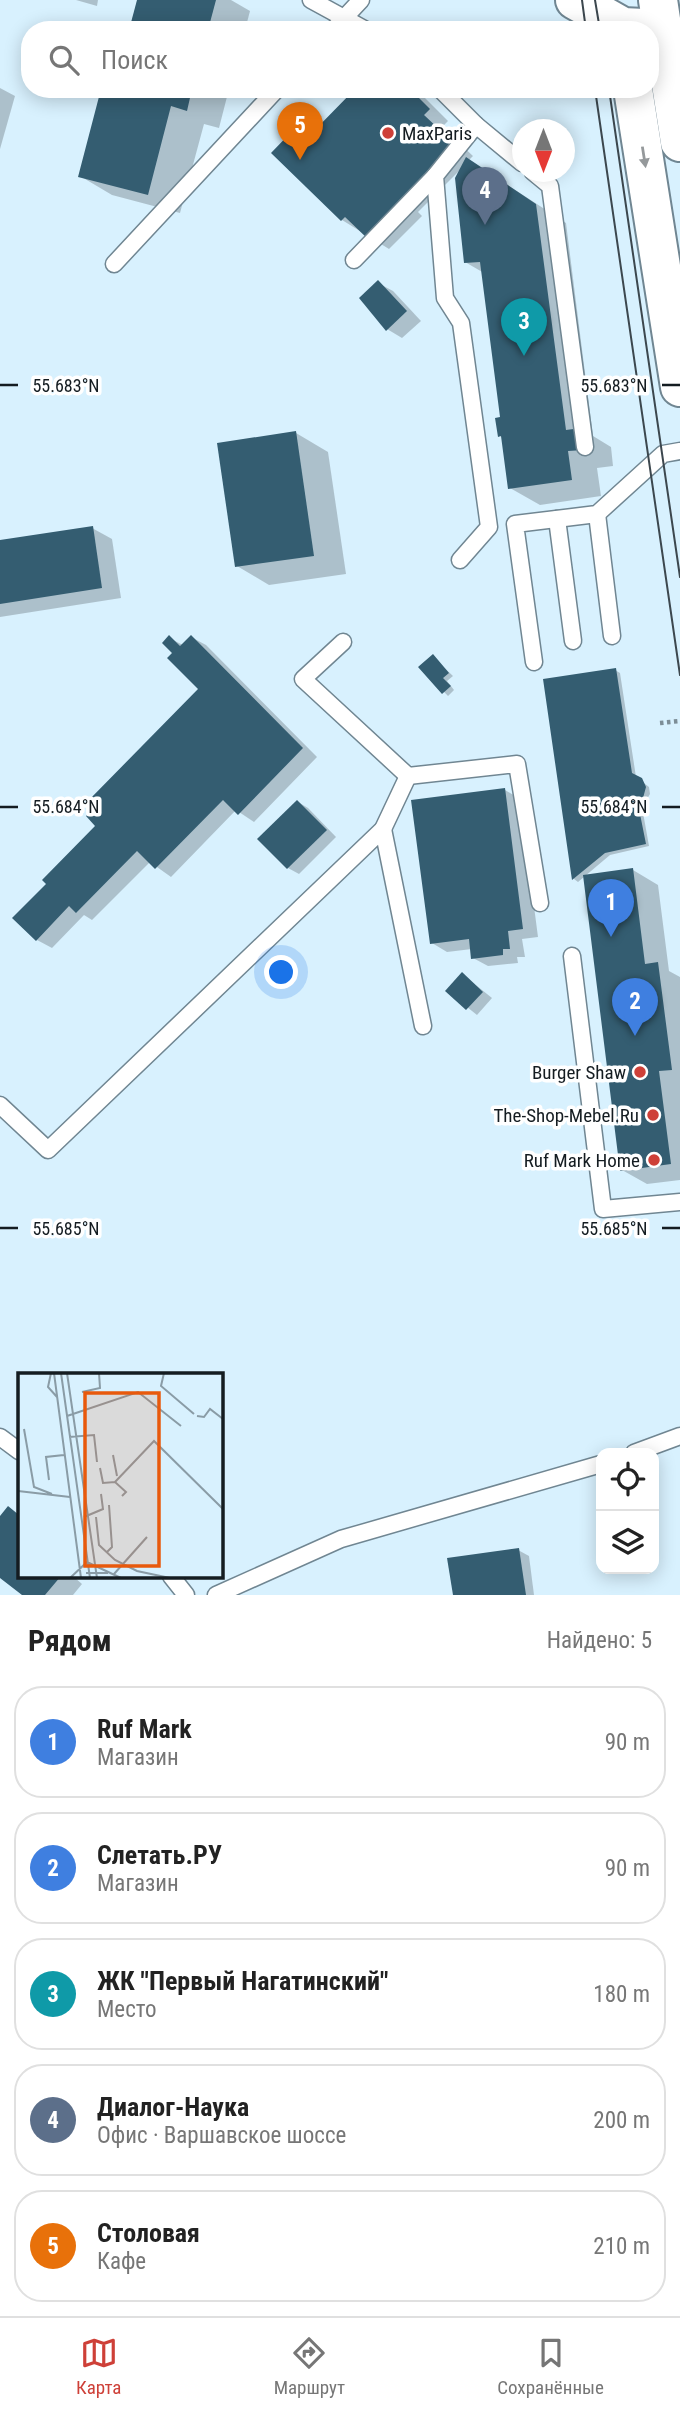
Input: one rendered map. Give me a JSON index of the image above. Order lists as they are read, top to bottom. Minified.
{"places":["MaxParis","Burger Shaw","The-Shop-Mebel.Ru","Ruf Mark Home"],"north":"bottom","page":{"search":"Поиск","pins":["5","4","3","1","2"],"heading":["Рядом","Найдено: 5"],"list":[{"mark":"1","name":"Ruf Mark","note":"Магазин","value":"90 m"},{"mark":"2","name":"Слетать.РУ","note":"Магазин","value":"90 m"},{"mark":"3","name":"ЖК \"Первый Нагатинский\"","note":"Место","value":"180 m"},{"mark":"4","name":"Диалог-Наука","note":"Офис · Варшавское шоссе","value":"200 m"},{"mark":"5","name":"Столовая","note":"Кафе","value":"210 m"}],"nav":["Карта","Маршрут","Сохранённые"]},"coordinates":["55.683°N","55.684°N","55.685°N"]}
